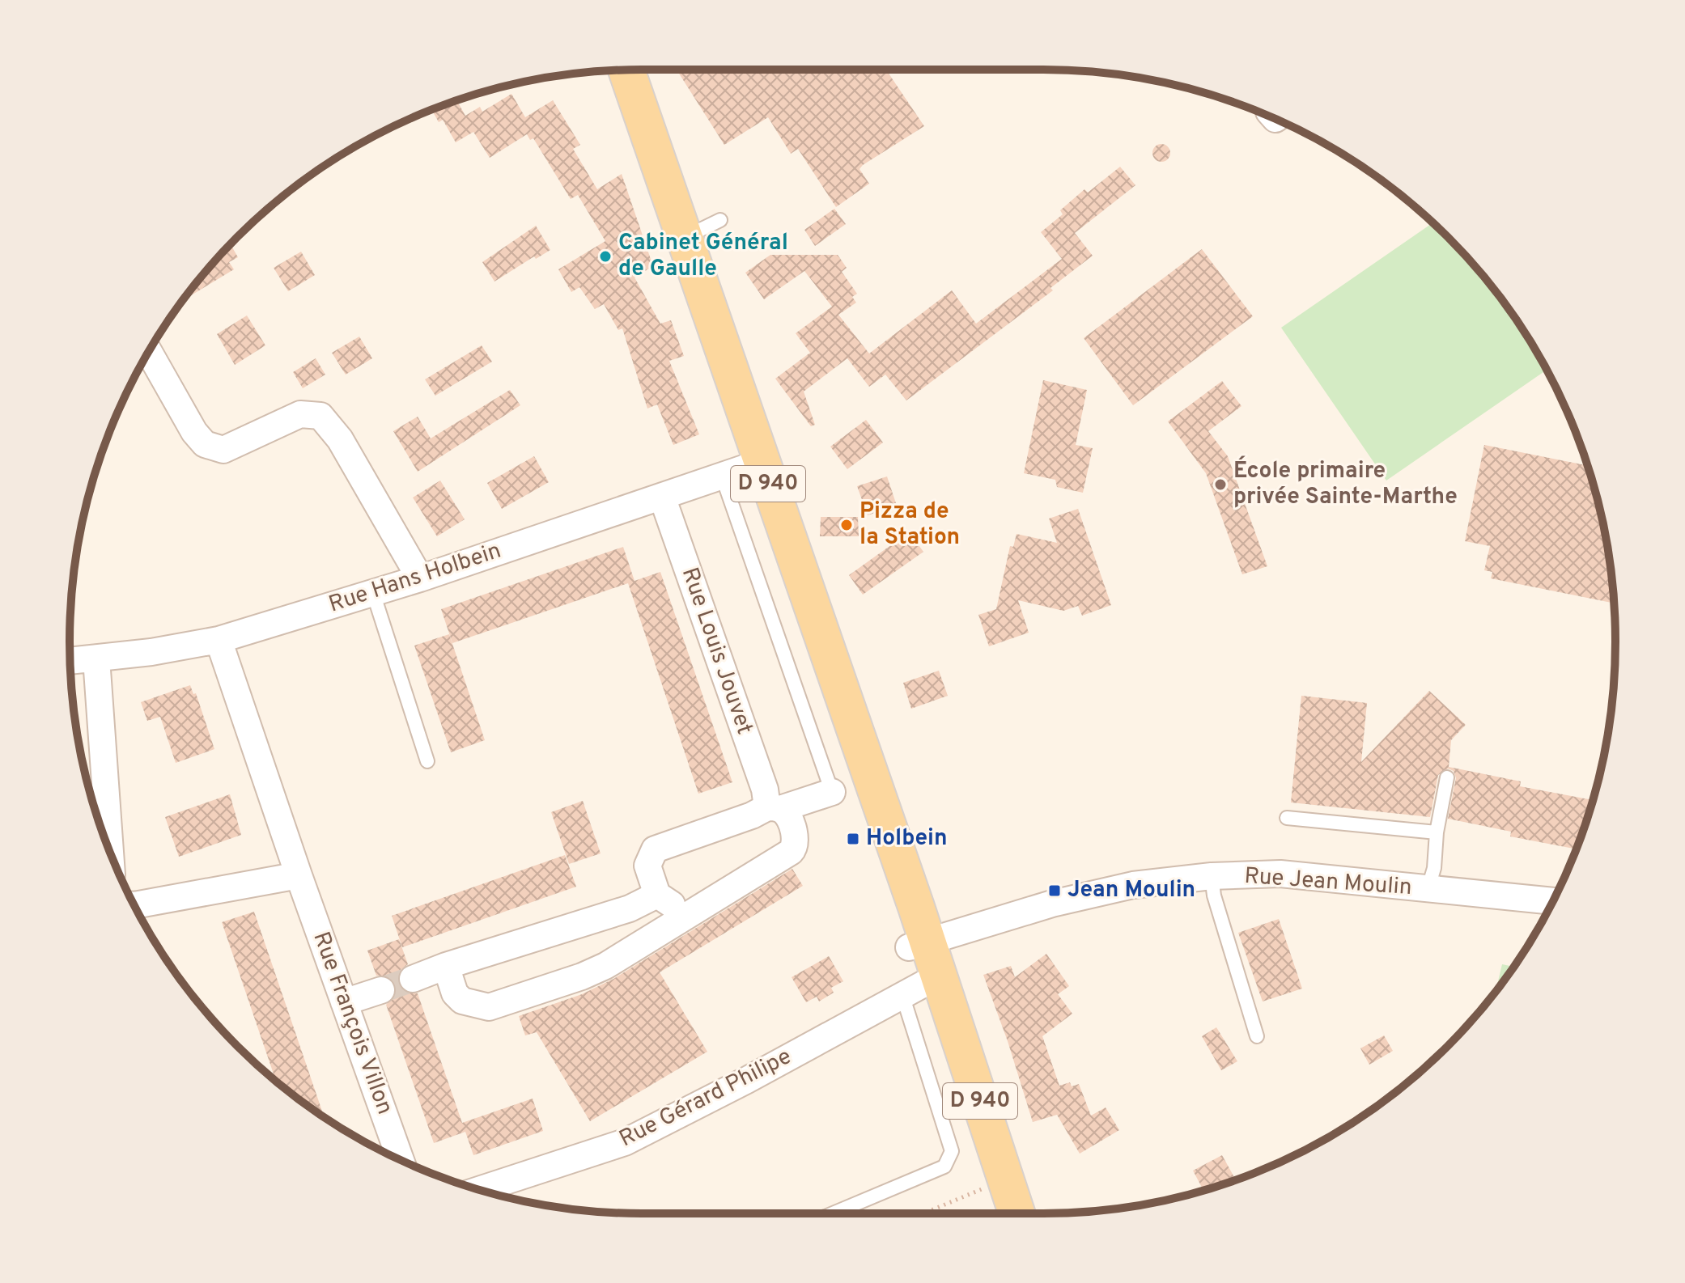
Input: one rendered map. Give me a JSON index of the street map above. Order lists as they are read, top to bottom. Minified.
{"streets":{"main road":["D 940"],"street":["Rue Hans Holbein","Rue Louis Jouvet","Rue Jean Moulin","Rue François Villon","Rue Gérard Philipe"]},"crossings":[["D 940","Rue Hans Holbein"],["D 940","Rue Jean Moulin"],["D 940","Rue Gérard Philipe"],["Rue Hans Holbein","Rue Louis Jouvet"],["Rue Hans Holbein","Rue François Villon"]],"places":{"other":["Cabinet Général de Gaulle","École primaire privée Sainte-Marthe","Pizza de la Station"],"transit":["Holbein","Jean Moulin"]}}
